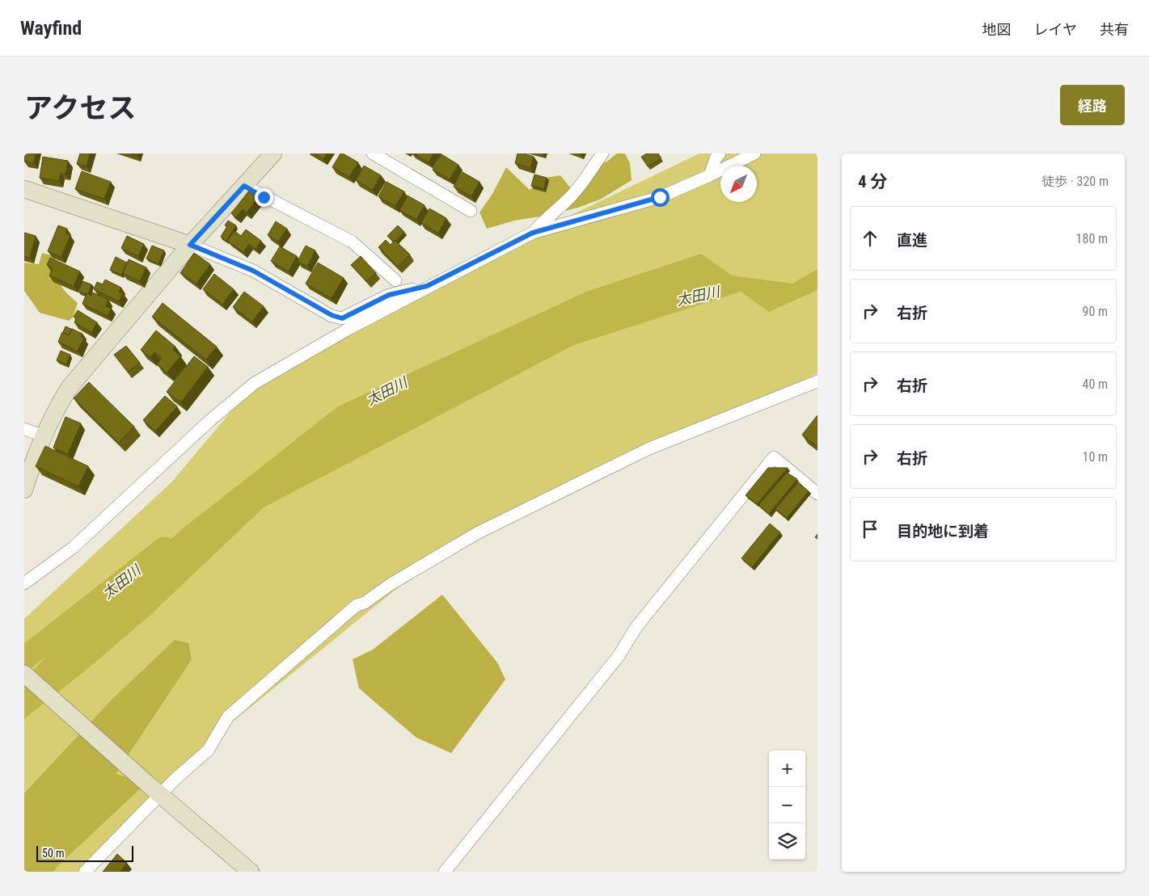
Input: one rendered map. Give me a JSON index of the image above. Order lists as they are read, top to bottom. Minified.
{"water":["太田川"],"scale_bar":"50 m","north":"bottom left","page":{"header":"Wayfind","nav":["地図","レイヤ","共有"],"title":"アクセス","buttons":"経路","heading":["4 分","徒歩 · 320 m"],"list":[["直進","180 m"],["右折","90 m"],["右折","40 m"],["右折","10 m"],"目的地に到着"],"map_buttons":["+","−"],"scale":"50 m"}}
